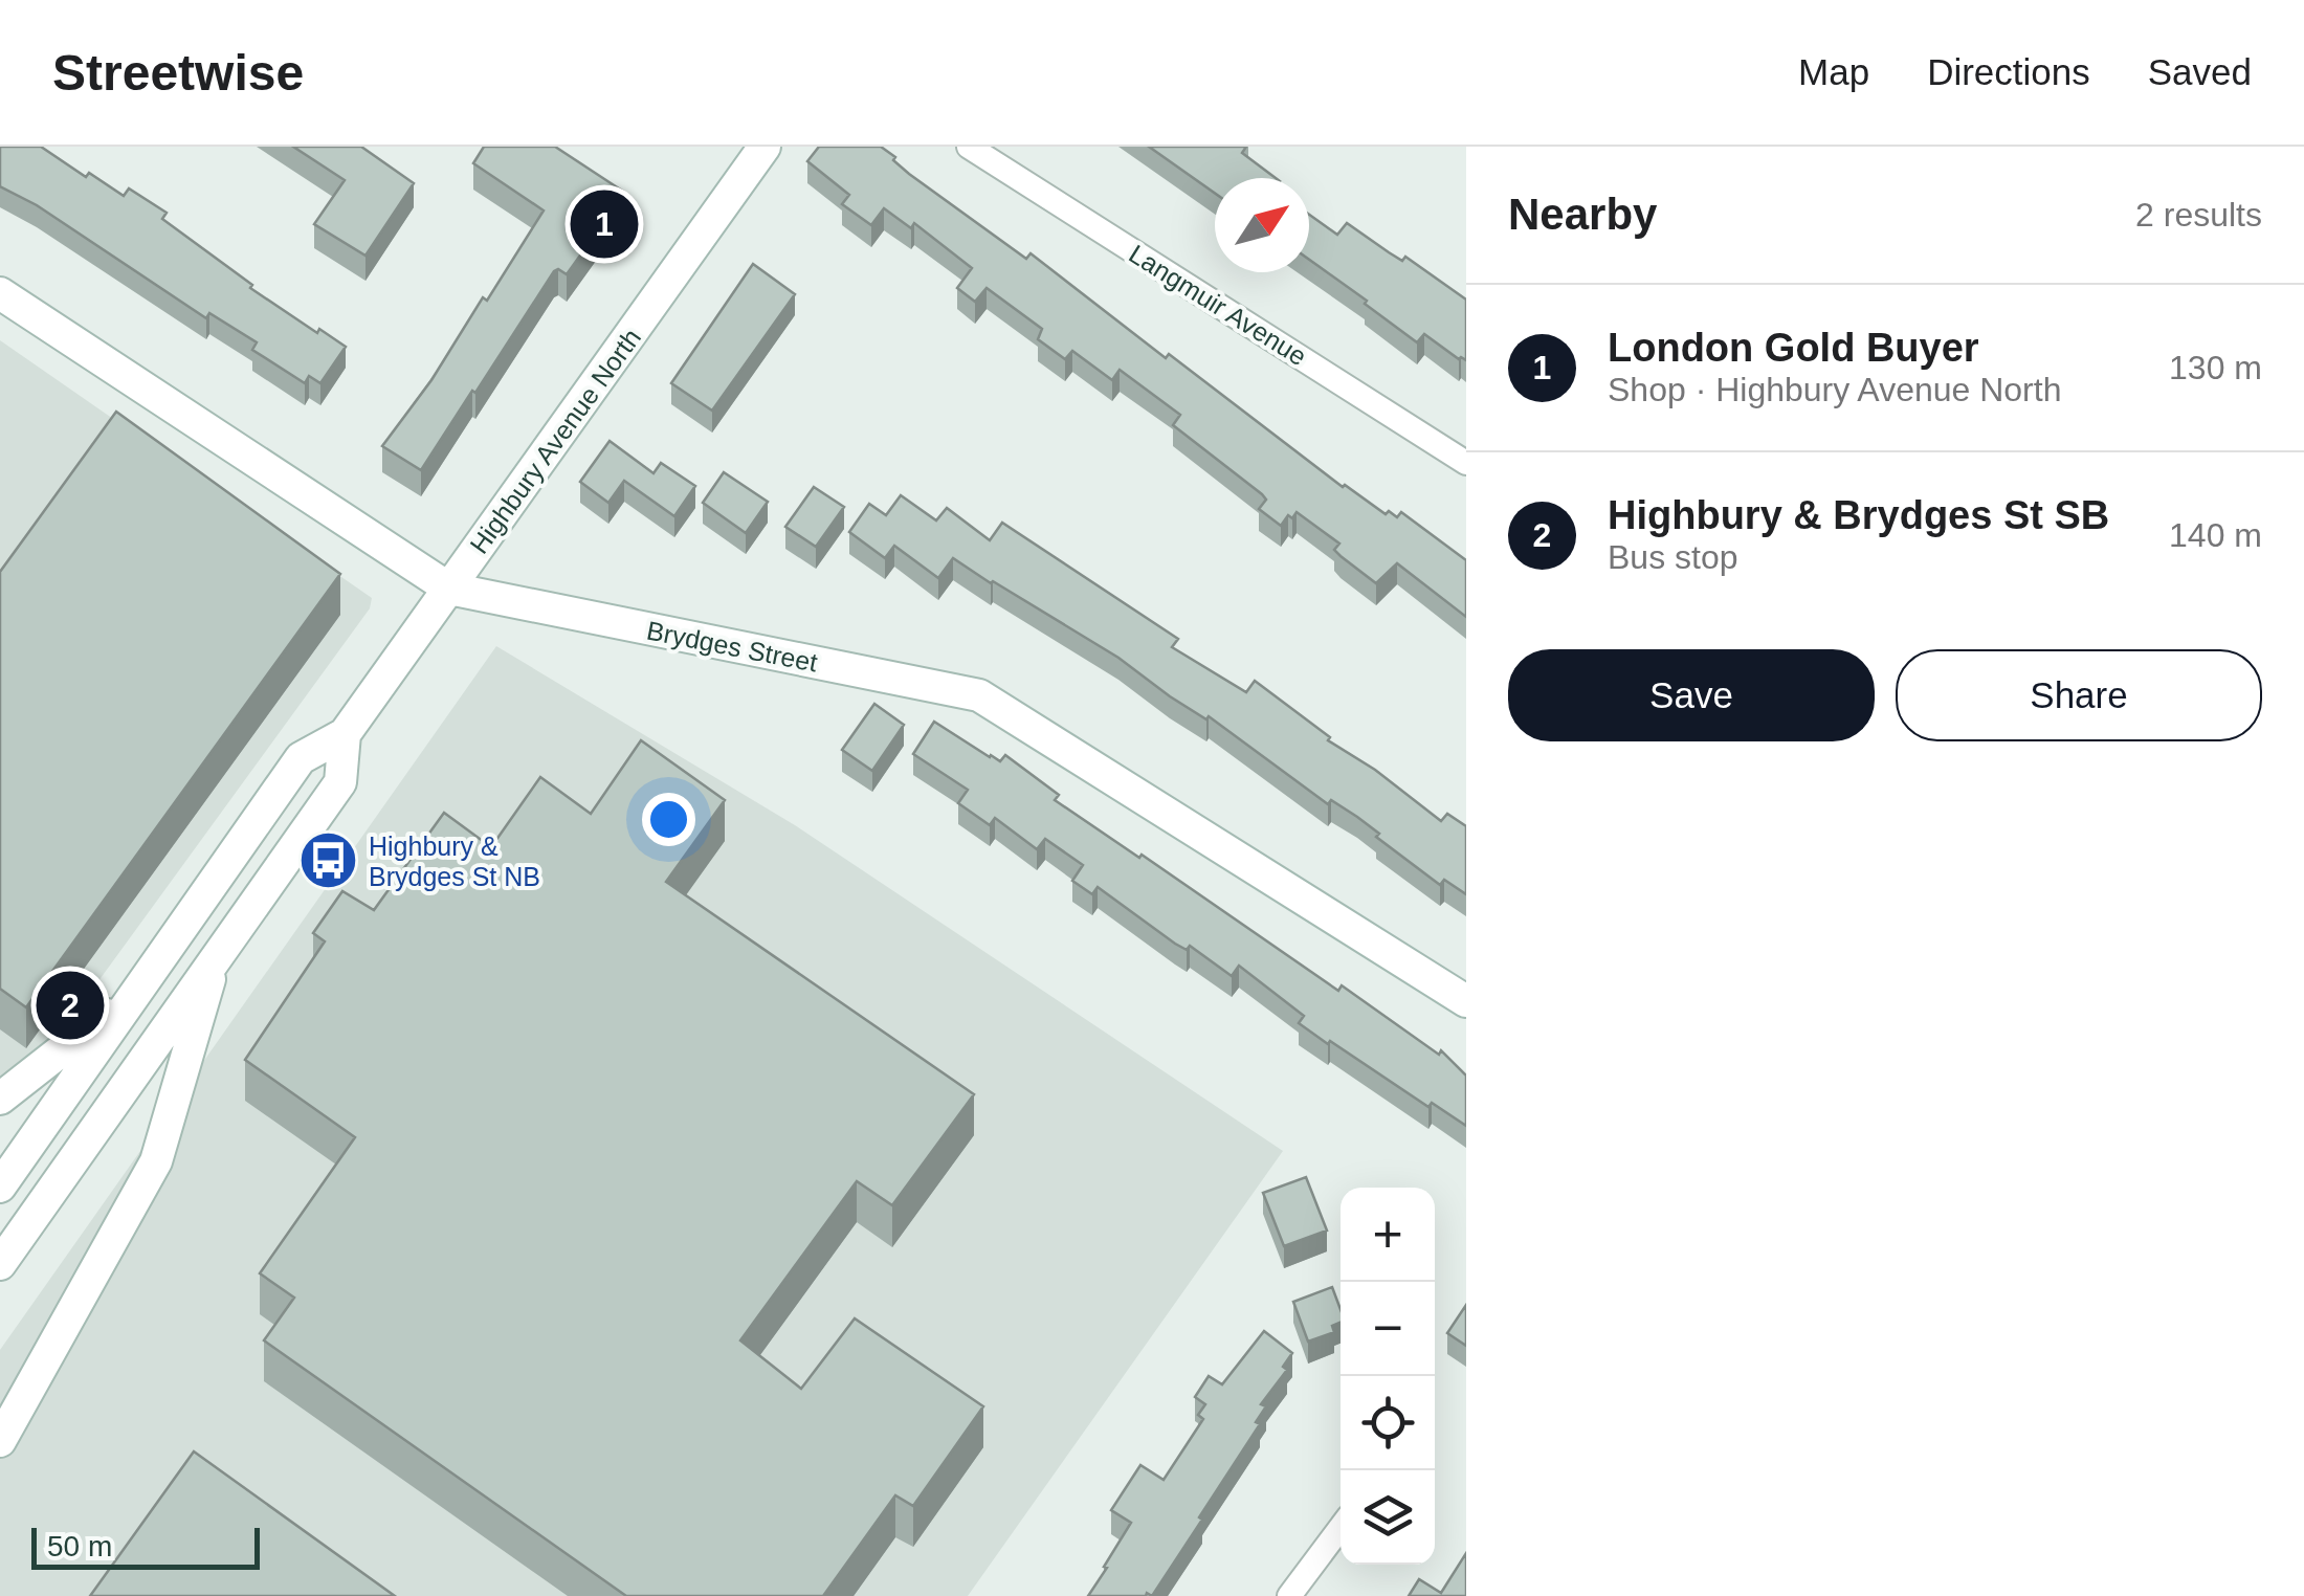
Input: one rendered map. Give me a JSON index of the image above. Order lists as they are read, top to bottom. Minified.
{"streets":{"main road":["Highbury Avenue North","Brydges Street"],"street":["Langmuir Avenue"]},"crossings":[["Highbury Avenue North","Brydges Street"]],"places":{"bus stop":["Highbury & Brydges St NB"]},"scale_bar":"50 m","north":"top right","page":{"header":"Streetwise","nav":["Map","Directions","Saved"],"heading":["Nearby","2 results"],"pins":["1","2"],"list":[{"mark":"1","name":"London Gold Buyer","note":"Shop · Highbury Avenue North","value":"130 m"},{"mark":"2","name":"Highbury & Brydges St SB","note":"Bus stop","value":"140 m"}],"buttons":["Save","Share"],"map_buttons":["+","−"],"scale":"50 m"}}
